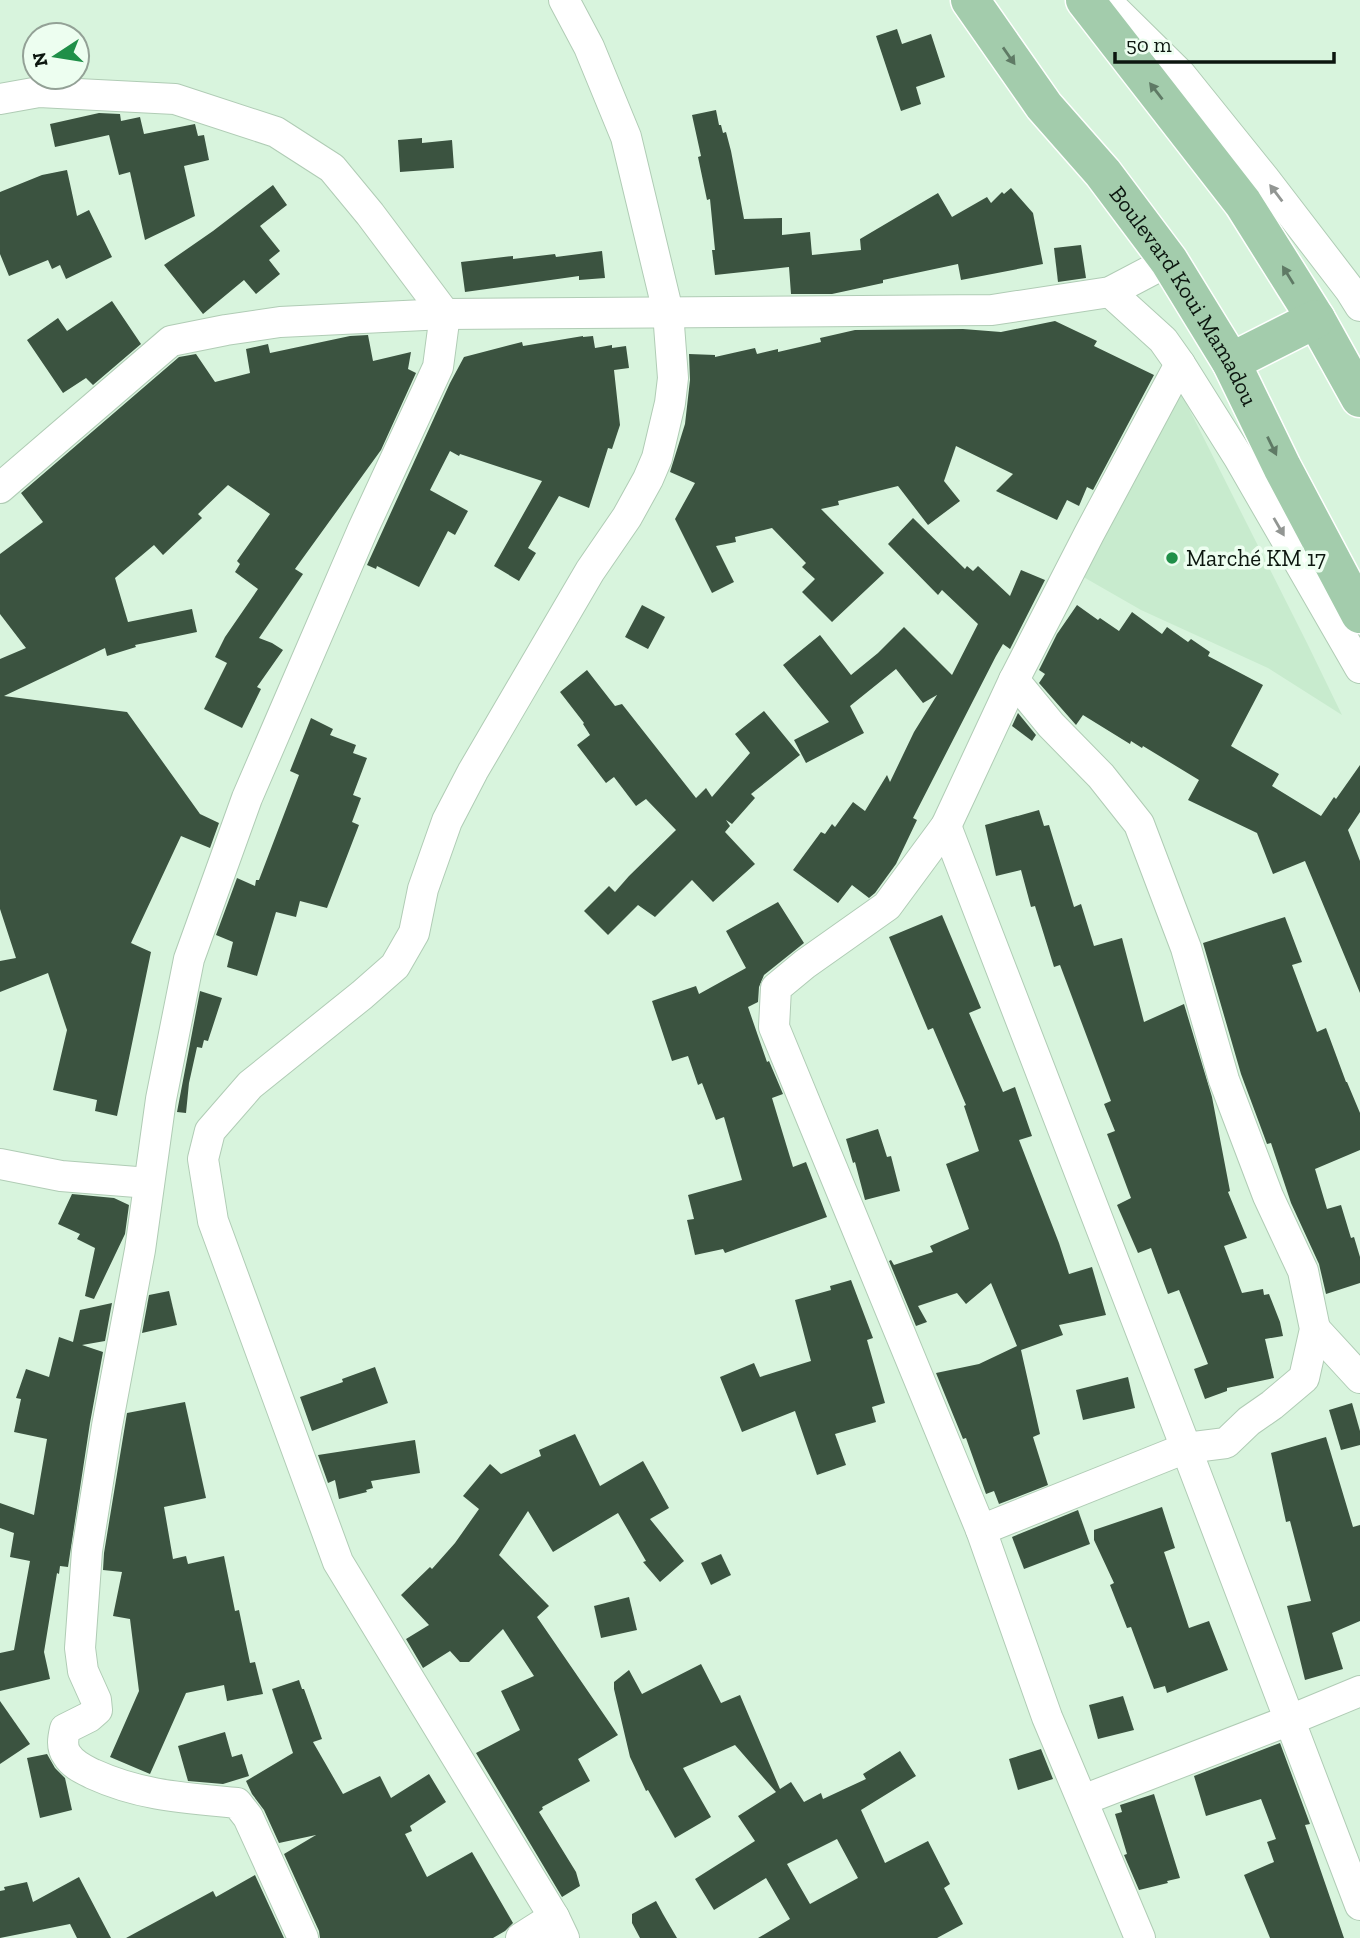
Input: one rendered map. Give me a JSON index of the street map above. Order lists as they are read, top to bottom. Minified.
{"streets":{"main road":["Boulevard Koui Mamadou"]},"places":["Marché KM 17"],"scale_bar":"50 m","north":"left"}
